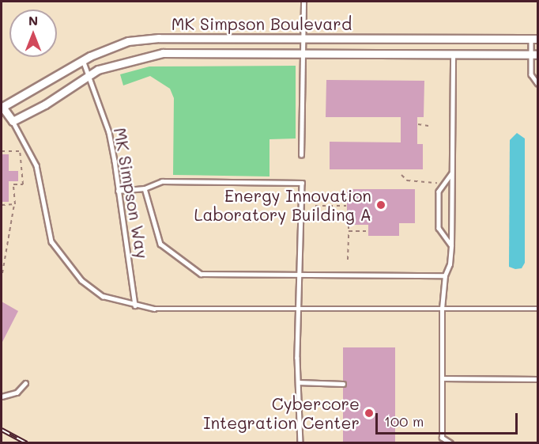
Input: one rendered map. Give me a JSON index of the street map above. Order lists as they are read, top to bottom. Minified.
{"streets":{"street":["MK Simpson Boulevard"],"lane":["MK Simpson Way"]},"crossings":[["MK Simpson Boulevard","MK Simpson Way"]],"places":["Energy Innovation Laboratory Building A","Cybercore Integration Center"],"scale_bar":"100 m","north":"top"}
